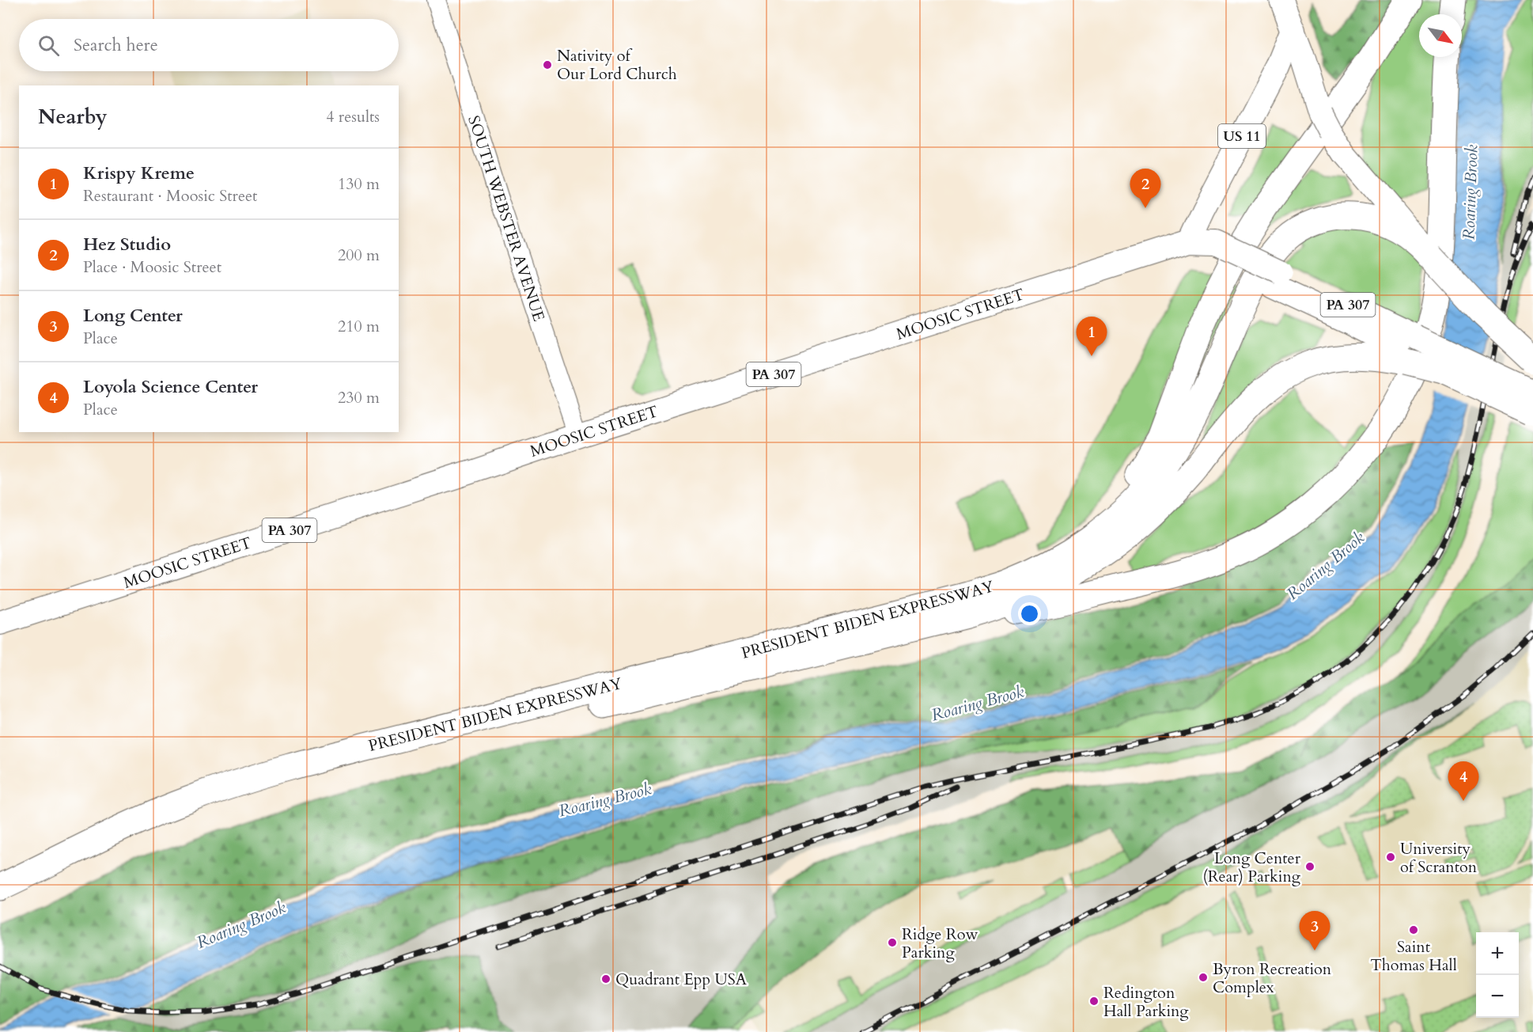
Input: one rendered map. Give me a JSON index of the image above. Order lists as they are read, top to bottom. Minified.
{"streets":{"highway":["PRESIDENT BIDEN EXPRESSWAY"],"main road":["US 11","PA 307","MOOSIC STREET"],"street":["SOUTH WEBSTER AVENUE"]},"crossings":[["US 11","PA 307"],["US 11","MOOSIC STREET"],["SOUTH WEBSTER AVENUE","MOOSIC STREET"],["PA 307","MOOSIC STREET"],["PA 307","PRESIDENT BIDEN EXPRESSWAY"]],"water":["Roaring Brook"],"places":["Nativity of Our Lord Church","University of Scranton","Long Center (Rear) Parking","Saint Thomas Hall","Ridge Row Parking","Byron Recreation Complex","Quadrant Epp USA","Redington Hall Parking"],"north":"bottom right","page":{"search":"Search here","heading":["Nearby","4 results"],"list":[{"mark":"1","name":"Krispy Kreme","note":"Restaurant · Moosic Street","value":"130 m"},{"mark":"2","name":"Hez Studio","note":"Place · Moosic Street","value":"200 m"},{"mark":"3","name":"Long Center","note":"Place","value":"210 m"},{"mark":"4","name":"Loyola Science Center","note":"Place","value":"230 m"}],"pins":["2","1","4","3"],"map_buttons":["+","−"]}}
